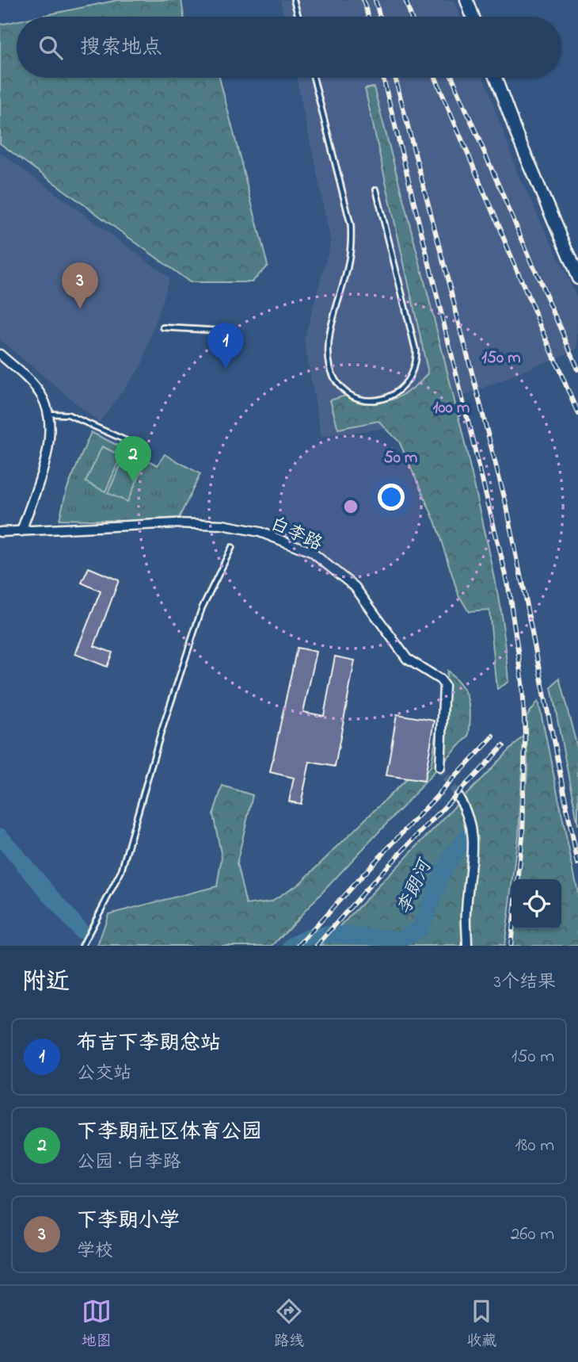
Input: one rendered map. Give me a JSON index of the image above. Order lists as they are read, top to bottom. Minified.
{"streets":{"street":["白李路"]},"water":["李朗河"],"page":{"search":"搜索地点","pins":["3","1","2"],"heading":["附近","3个结果"],"list":[{"mark":"1","name":"布吉下李朗总站","note":"公交站","value":"150 m"},{"mark":"2","name":"下李朗社区体育公园","note":"公园 · 白李路","value":"180 m"},{"mark":"3","name":"下李朗小学","note":"学校","value":"260 m"}],"nav":["地图","路线","收藏"]},"rings":["150 m","100 m","50 m"]}
